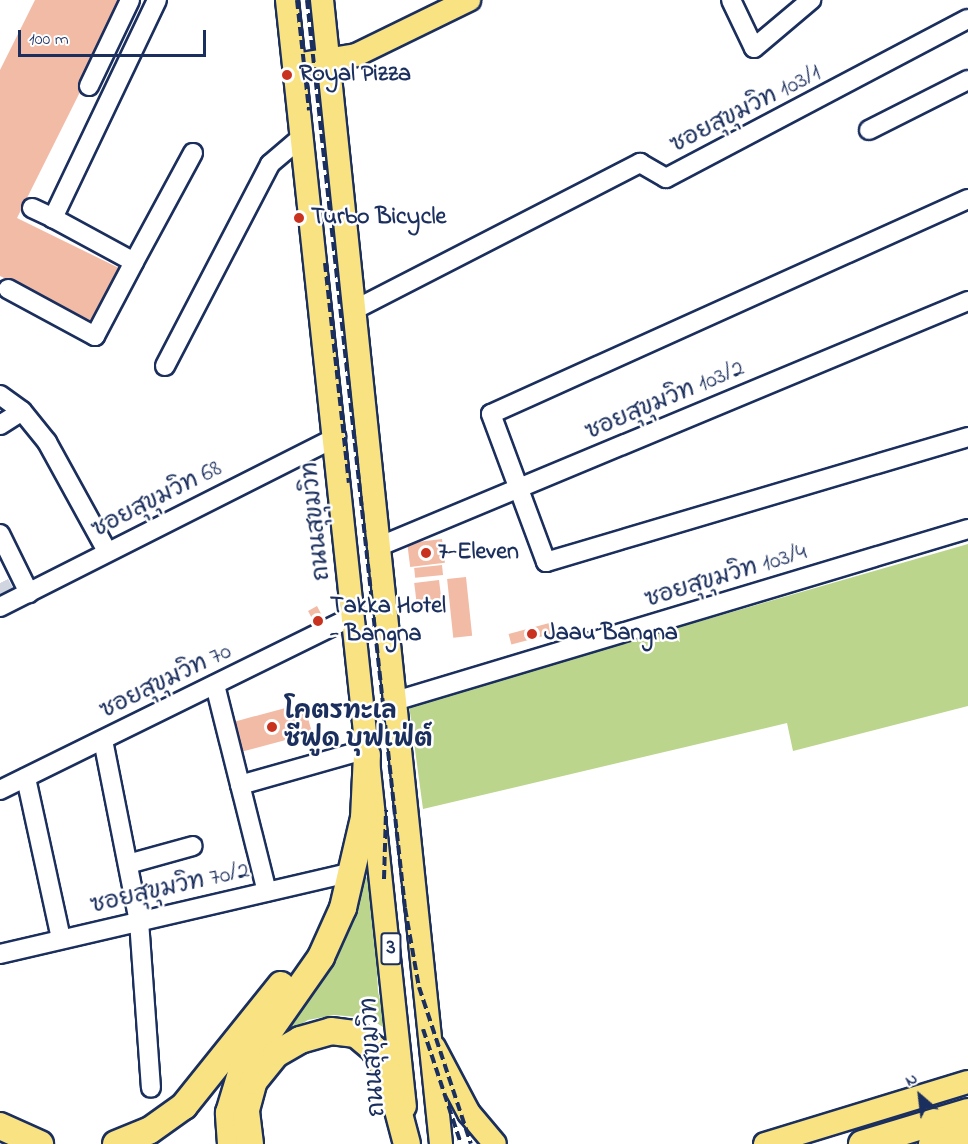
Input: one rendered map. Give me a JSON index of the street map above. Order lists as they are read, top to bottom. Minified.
{"streets":{"main road":["ถนนสุขุมวิท","3"],"street":["ซอยสุขุมวิท 103/1","ซอยสุขุมวิท 103/2","ซอยสุขุมวิท 68","ซอยสุขุมวิท 103/4","ซอยสุขุมวิท 70","ซอยสุขุมวิท 70/2"]},"crossings":[["ซอยสุขุมวิท 68","ถนนสุขุมวิท"],["ถนนสุขุมวิท","ซอยสุขุมวิท 70"],["ซอยสุขุมวิท 103/4","3"]],"places":["Royal Pizza","Turbo Bicycle","7-Eleven","Takka Hotel - Bangna","Jaau Bangna","โคตรทะเล ซีฟูด บุฟเฟ่ต์"],"scale_bar":"100 m","north":"top left"}
